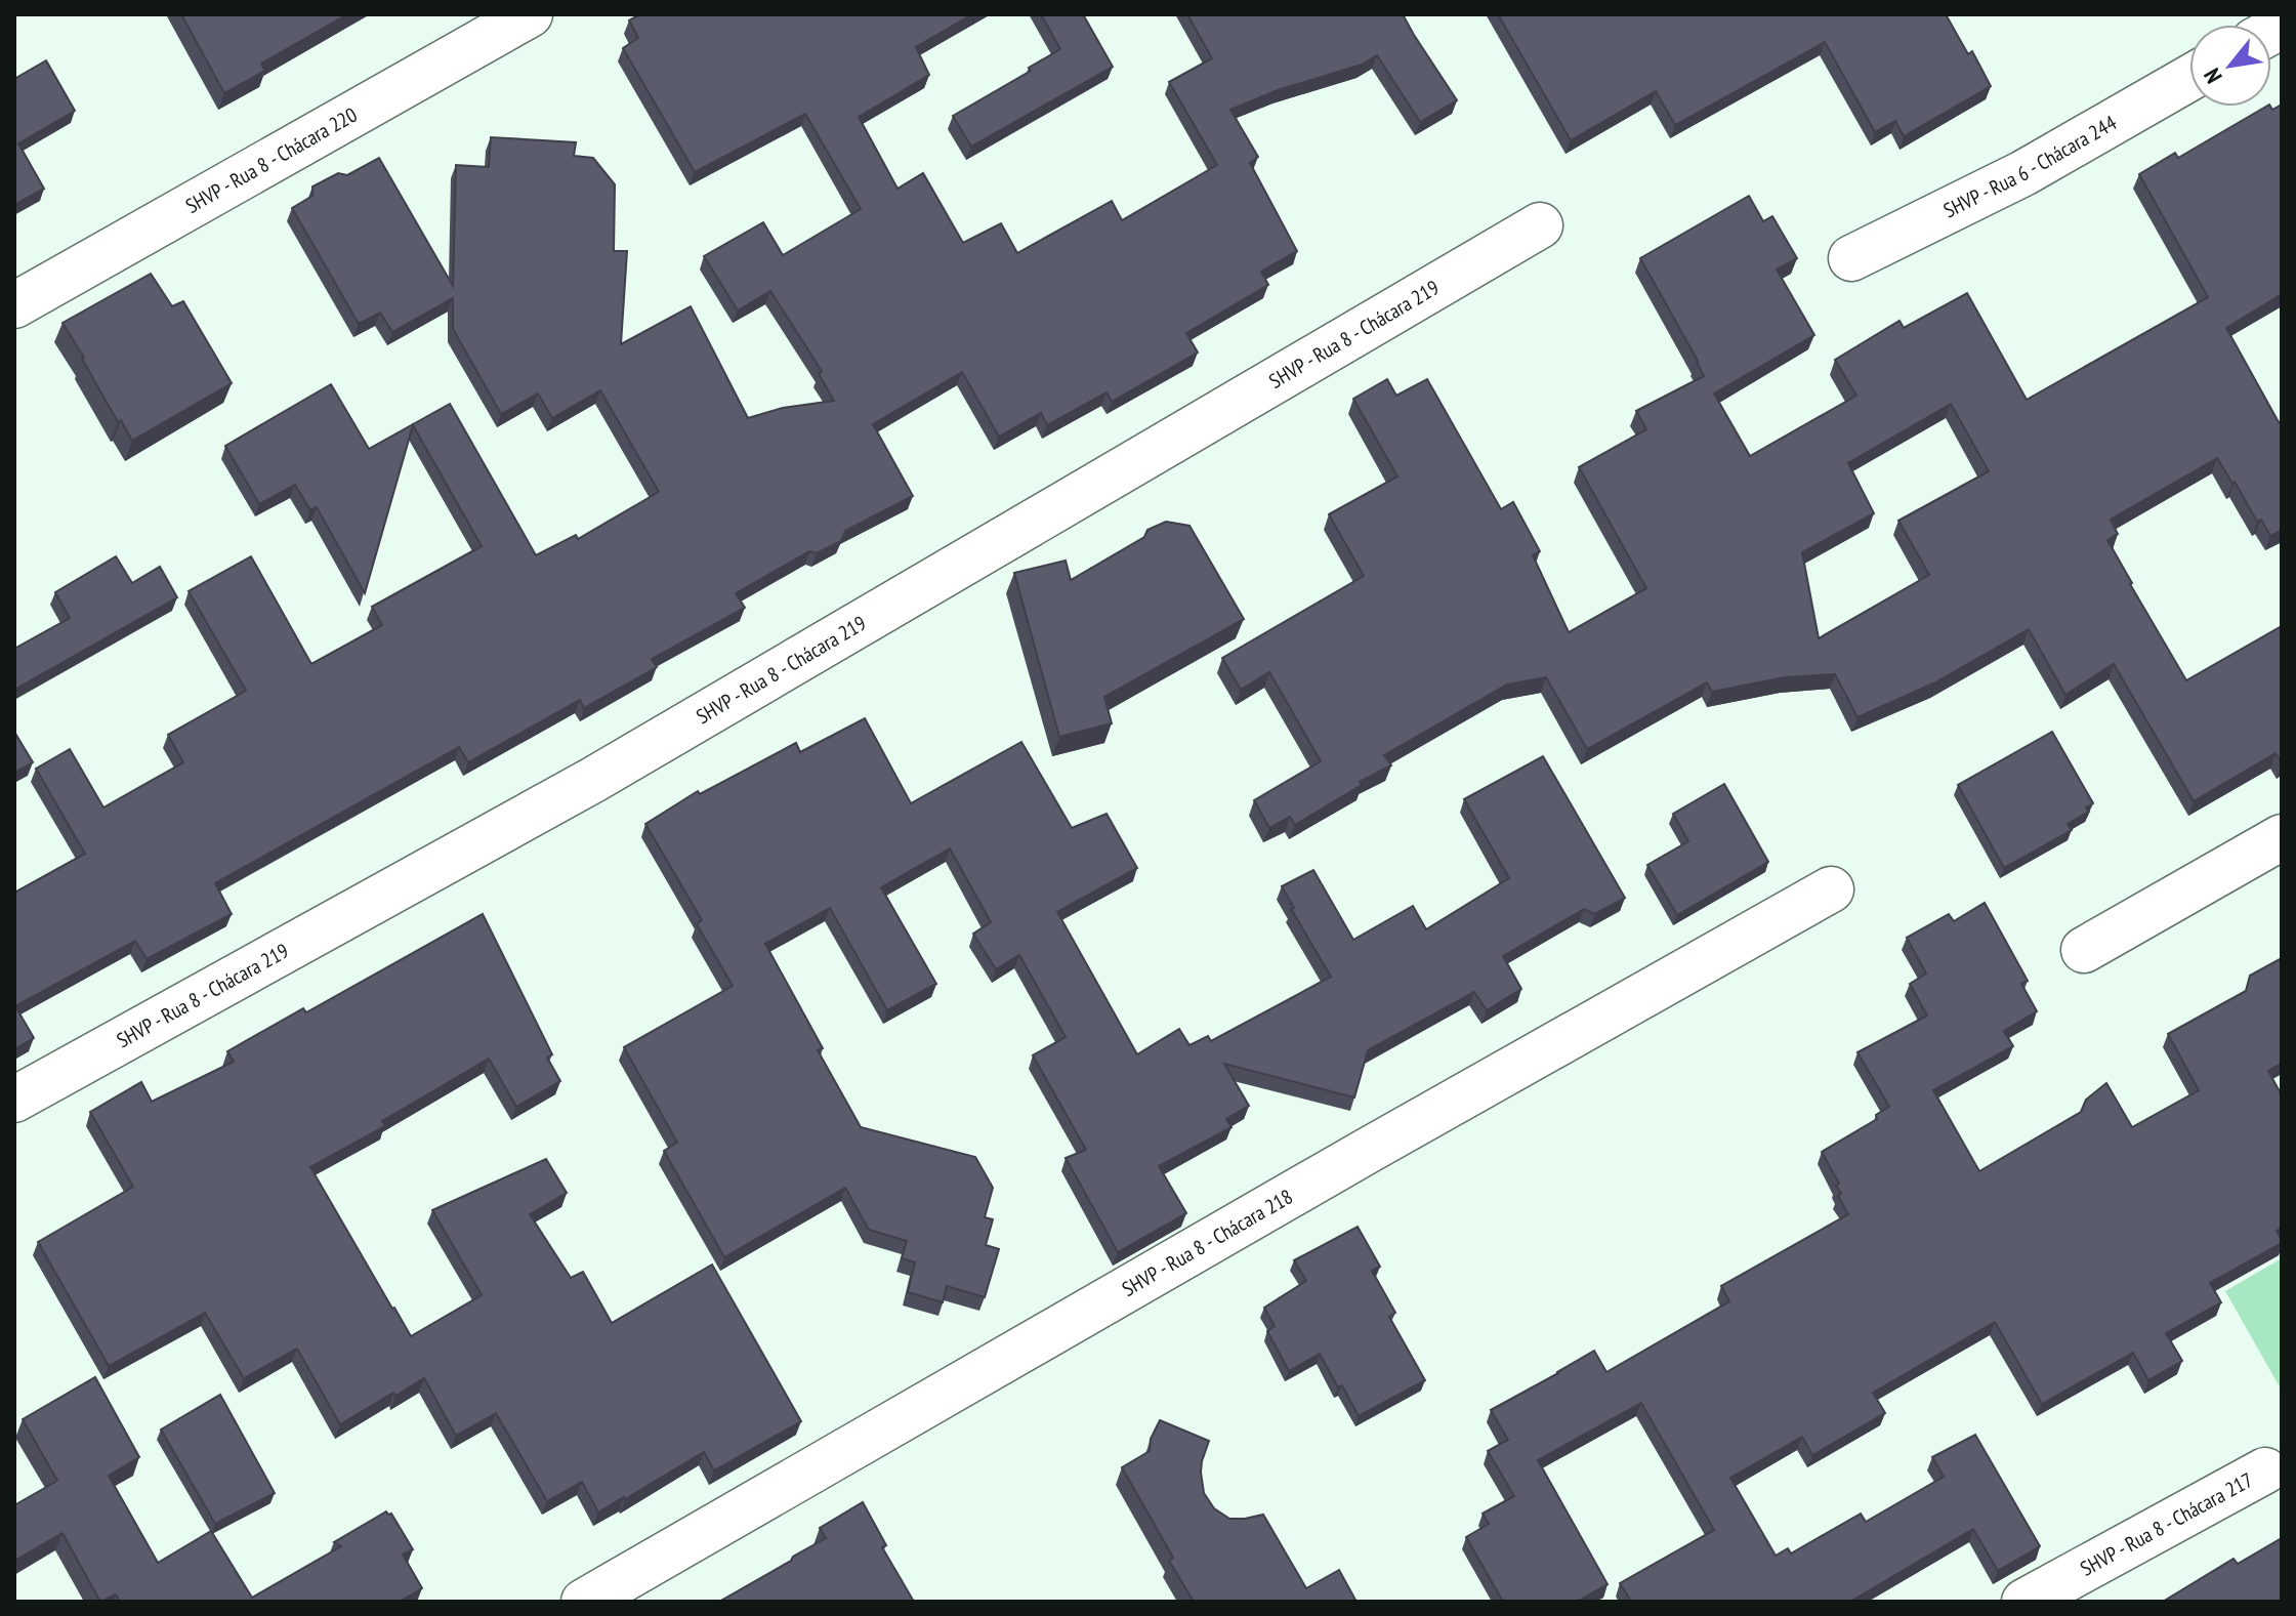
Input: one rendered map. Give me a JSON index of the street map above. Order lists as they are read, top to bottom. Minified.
{"streets":{"street":["SHVP - Rua 8 - Chácara 220","SHVP - Rua 6 - Chácara 244","SHVP - Rua 8 - Chácara 219","SHVP - Rua 8 - Chácara 218","SHVP - Rua 8 - Chácara 217"]},"north":"bottom left"}
